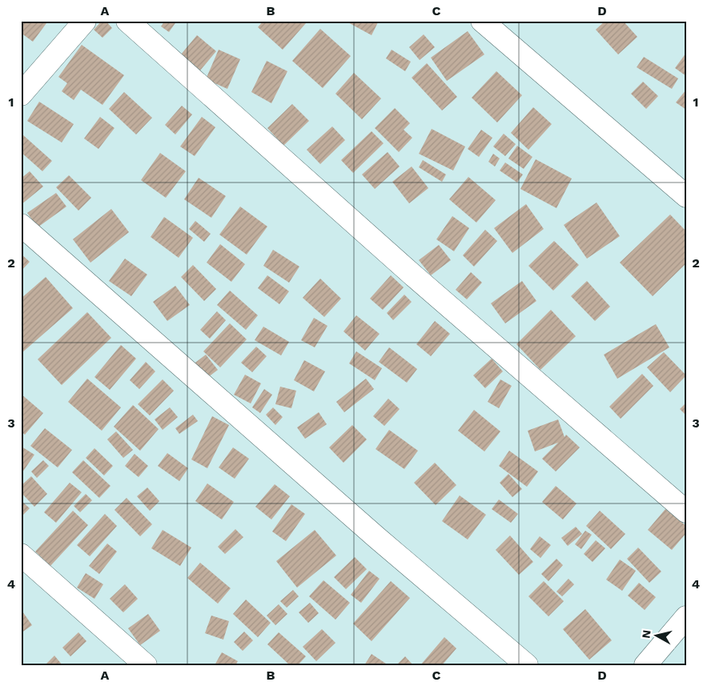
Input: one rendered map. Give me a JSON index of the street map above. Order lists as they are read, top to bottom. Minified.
{"north":"left","grid":{"columns":["A","B","C","D"],"rows":["1","2","3","4"]}}
